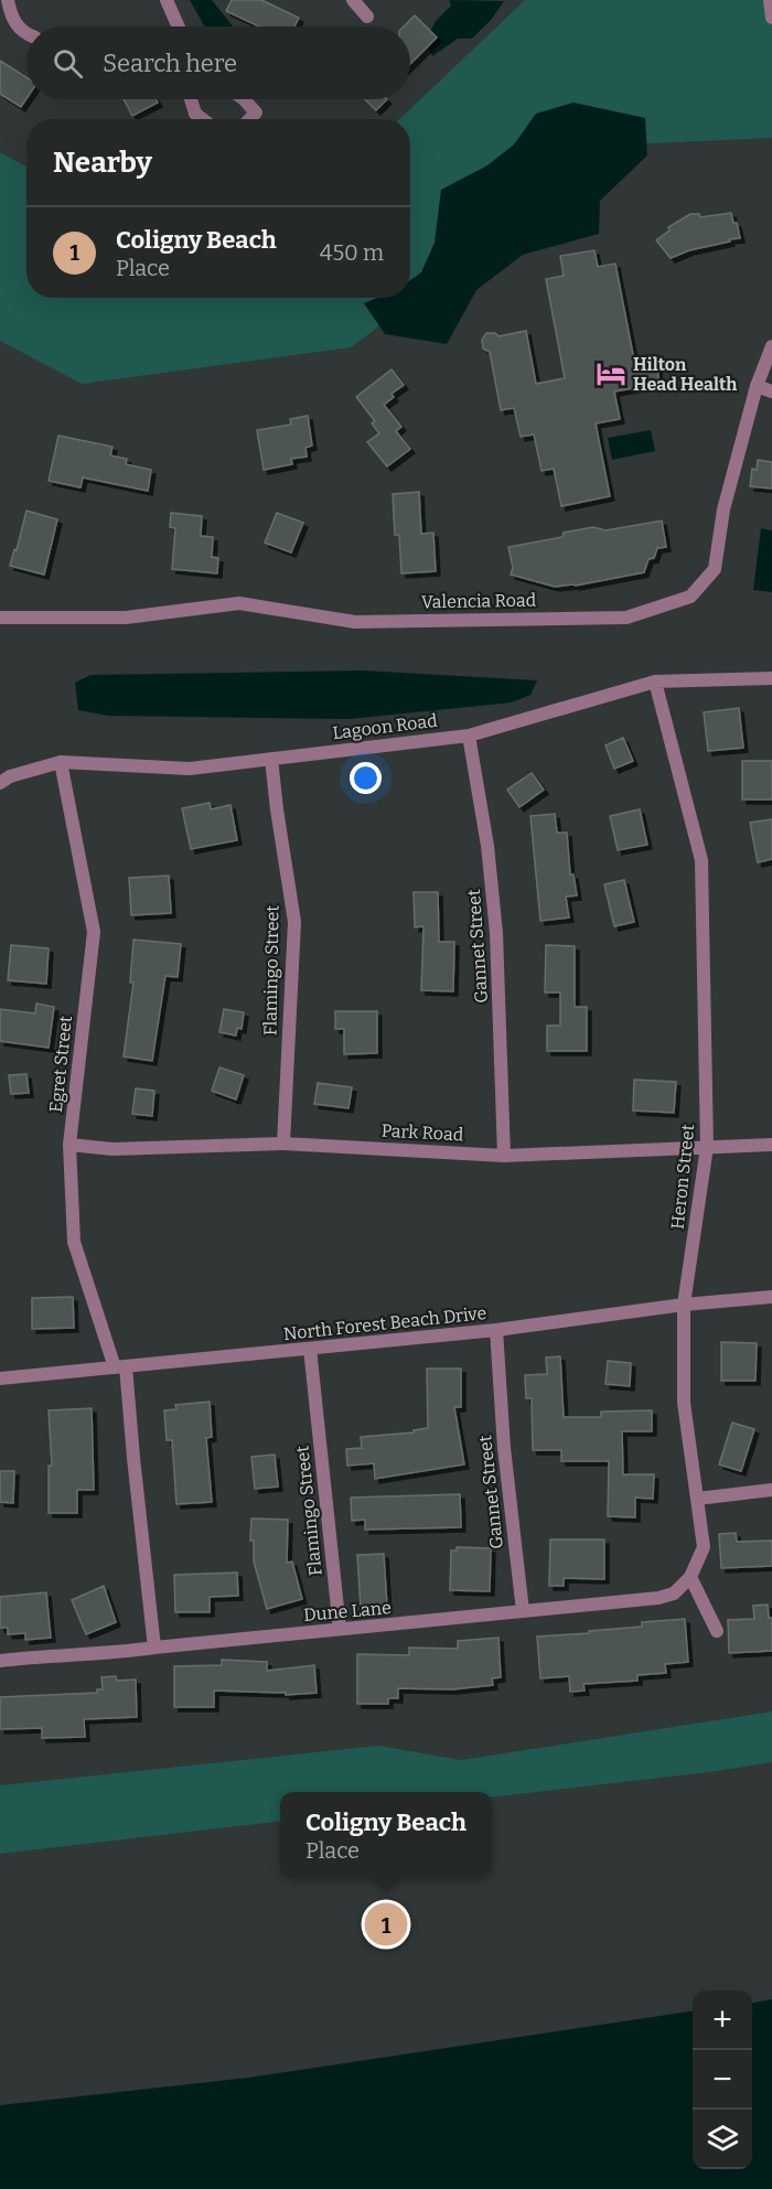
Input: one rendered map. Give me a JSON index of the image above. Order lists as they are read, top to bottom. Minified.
{"streets":{"street":["Valencia Road","Lagoon Road","Gannet Street","Flamingo Street","Egret Street","Park Road","Heron Street","North Forest Beach Drive","Dune Lane"]},"crossings":[["Lagoon Road","Gannet Street"],["Lagoon Road","Flamingo Street"],["Lagoon Road","Egret Street"],["Lagoon Road","Heron Street"],["Gannet Street","Park Road"],["Gannet Street","North Forest Beach Drive"],["Gannet Street","Dune Lane"],["Flamingo Street","Park Road"],["Flamingo Street","North Forest Beach Drive"],["Flamingo Street","Dune Lane"],["Egret Street","Park Road"],["Egret Street","North Forest Beach Drive"],["Egret Street","Dune Lane"],["Park Road","Heron Street"],["Heron Street","North Forest Beach Drive"],["Heron Street","Dune Lane"]],"places":{"hotel":["Hilton Head Health"]},"page":{"search":"Search here","heading":"Nearby","list":[{"mark":"1","name":"Coligny Beach","note":"Place","value":"450 m"}],"popup":["Coligny Beach","Place"],"pins":"1","map_buttons":["+","−"]}}
